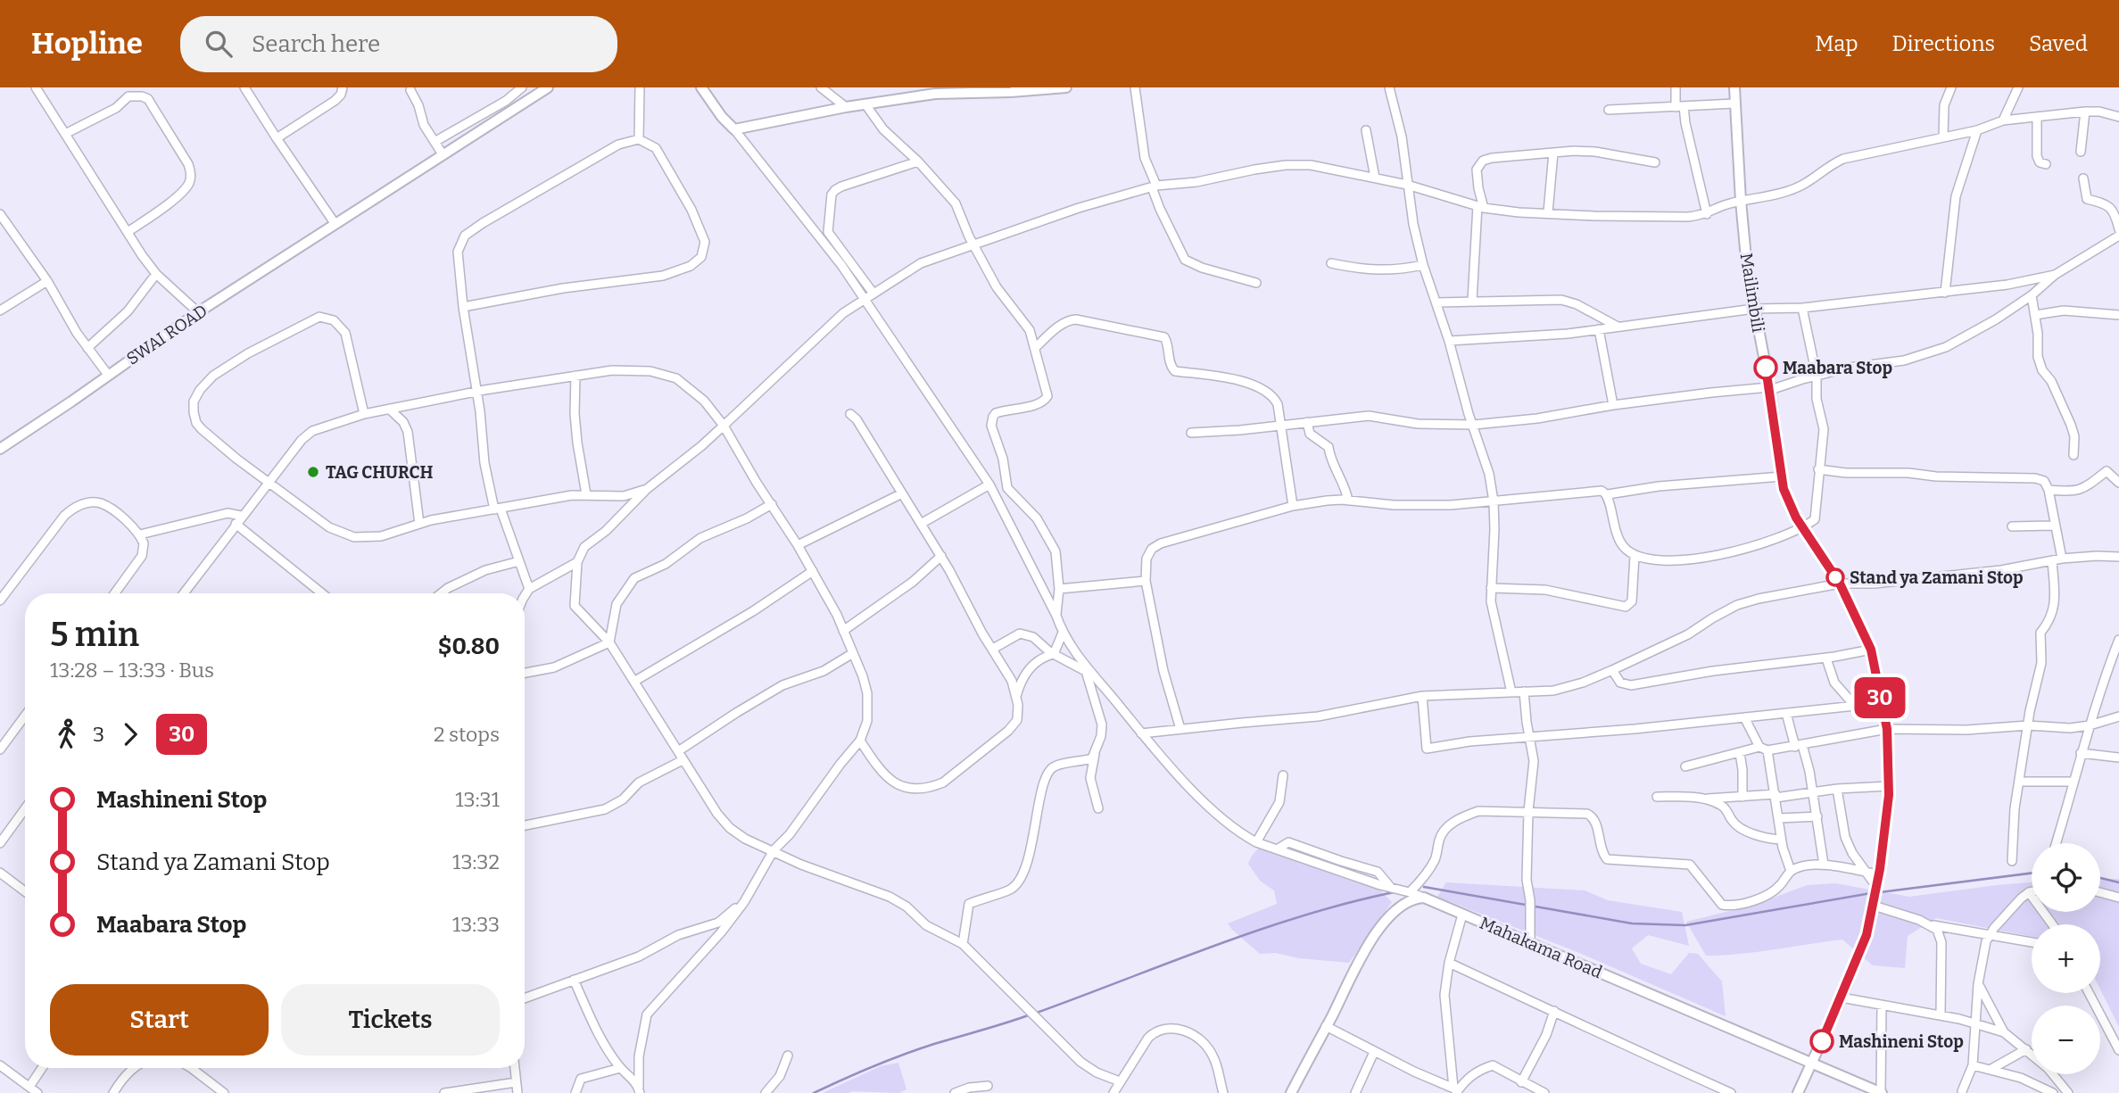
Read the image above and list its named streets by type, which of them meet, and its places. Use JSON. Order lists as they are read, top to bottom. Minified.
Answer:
{"streets":{"street":["Mailimbili","SWAI ROAD","Mahakama Road"]},"crossings":[["Mailimbili","Mahakama Road"]],"places":["Maabara Stop","TAG CHURCH","Stand ya Zamani Stop","Mashineni Stop"],"lines":["bus line 30"],"page":{"header":"Hopline","search":"Search here","nav":["Map","Directions","Saved"],"on_map":"30","heading":["5 min","13:28 – 13:33 · Bus","$0.80"],"legs":["3","30","2 stops"],"list":[{"name":"Mashineni Stop","value":"13:31"},{"name":"Stand ya Zamani Stop","value":"13:32"},{"name":"Maabara Stop","value":"13:33"}],"map_buttons":["+","−"],"buttons":["Start","Tickets"]}}
